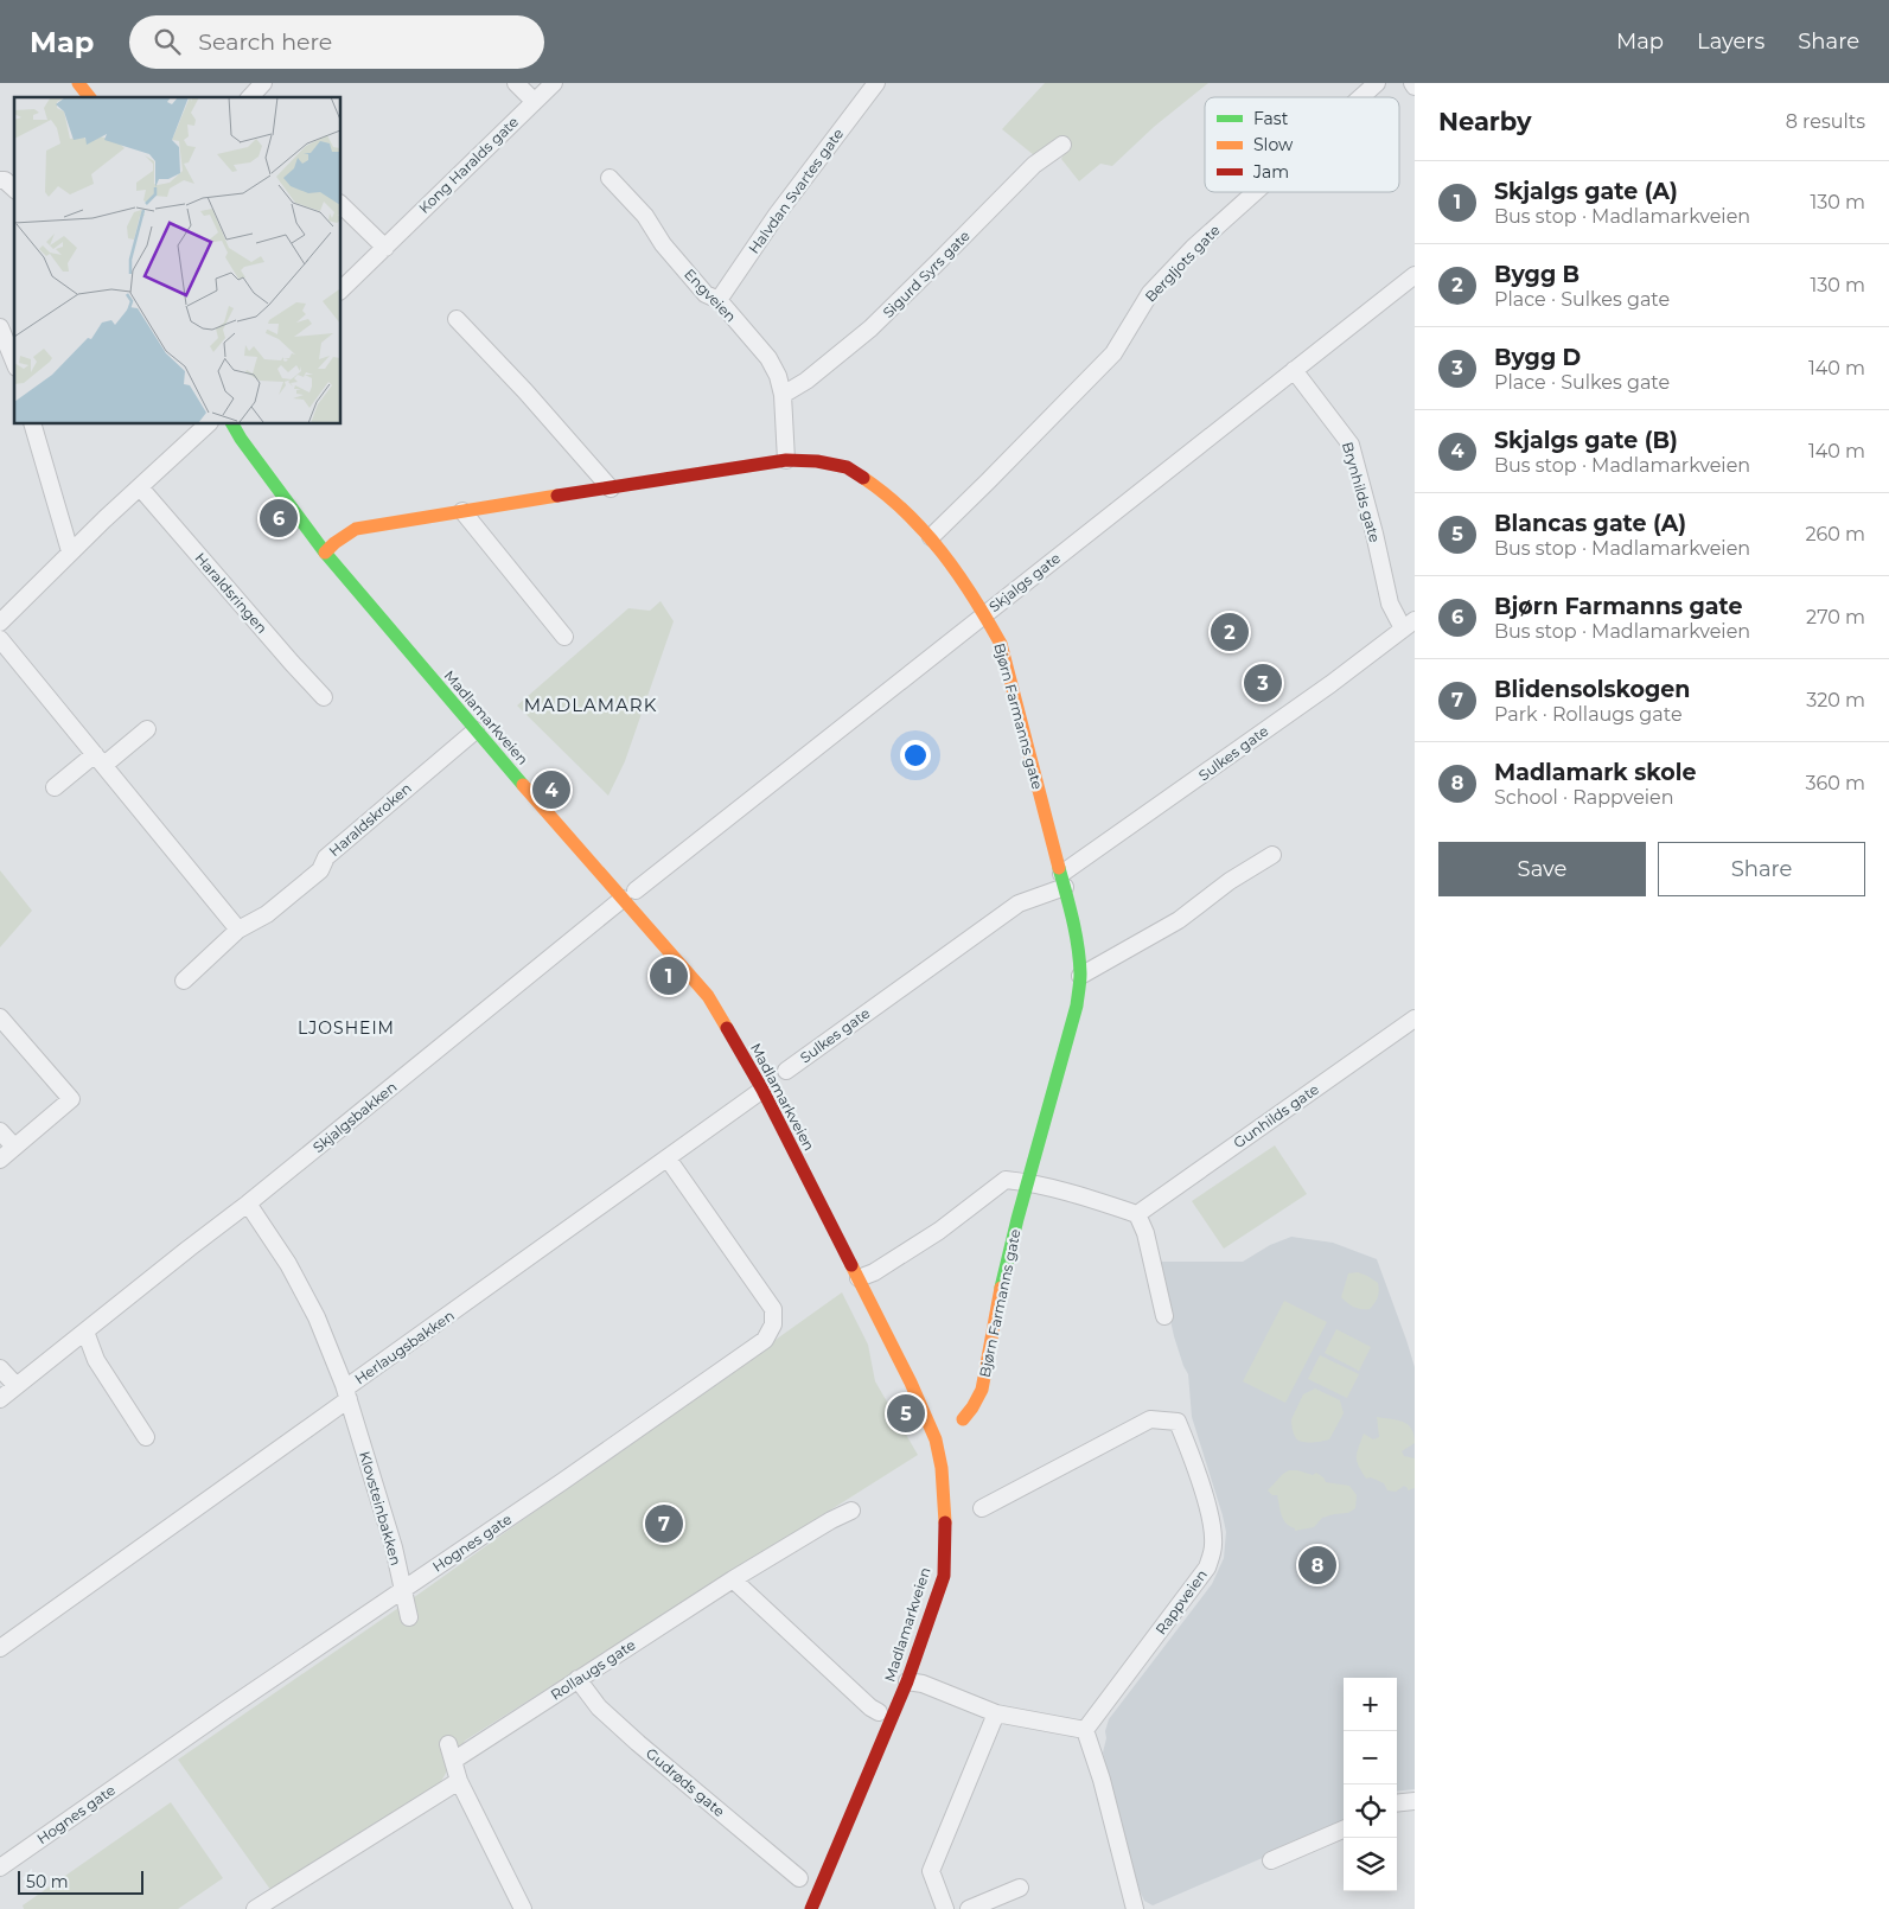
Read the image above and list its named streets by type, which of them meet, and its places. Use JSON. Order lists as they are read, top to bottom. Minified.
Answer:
{"streets":{"main road":["Bjørn Farmanns gate","Madlamarkveien"],"street":["Kong Haralds gate","Halvdan Svartes gate","Bergljots gate","Sigurd Syrs gate","Engveien","Brynhilds gate","Skjalgs gate","Haraldsringen","Sulkes gate","Haraldskroken","Gunhilds gate","Skjalgsbakken","Herlaugsbakken","Klovsteinbakken","Hognes gate","Rappveien","Rollaugs gate","Gudrøds gate"]},"crossings":[["Halvdan Svartes gate","Engveien"],["Bergljots gate","Bjørn Farmanns gate"],["Sigurd Syrs gate","Engveien"],["Engveien","Bjørn Farmanns gate"],["Brynhilds gate","Skjalgs gate"],["Brynhilds gate","Sulkes gate"],["Skjalgs gate","Bjørn Farmanns gate"],["Skjalgs gate","Madlamarkveien"],["Skjalgs gate","Skjalgsbakken"],["Bjørn Farmanns gate","Madlamarkveien"],["Bjørn Farmanns gate","Sulkes gate"],["Madlamarkveien","Haraldskroken"],["Madlamarkveien","Skjalgsbakken"],["Madlamarkveien","Herlaugsbakken"],["Skjalgsbakken","Klovsteinbakken"],["Herlaugsbakken","Klovsteinbakken"],["Herlaugsbakken","Hognes gate"],["Klovsteinbakken","Hognes gate"],["Rollaugs gate","Gudrøds gate"]],"districts":["MADLAMARK","LJOSHEIM"],"legend":["Fast","Slow","Jam"],"scale_bar":"50 m","page":{"header":"Map","search":"Search here","nav":["Map","Layers","Share"],"heading":["Nearby","8 results"],"list":[{"mark":"1","name":"Skjalgs gate (A)","note":"Bus stop · Madlamarkveien","value":"130 m"},{"mark":"2","name":"Bygg B","note":"Place · Sulkes gate","value":"130 m"},{"mark":"3","name":"Bygg D","note":"Place · Sulkes gate","value":"140 m"},{"mark":"4","name":"Skjalgs gate (B)","note":"Bus stop · Madlamarkveien","value":"140 m"},{"mark":"5","name":"Blancas gate (A)","note":"Bus stop · Madlamarkveien","value":"260 m"},{"mark":"6","name":"Bjørn Farmanns gate","note":"Bus stop · Madlamarkveien","value":"270 m"},{"mark":"7","name":"Blidensolskogen","note":"Park · Rollaugs gate","value":"320 m"},{"mark":"8","name":"Madlamark skole","note":"School · Rappveien","value":"360 m"}],"pins":["6","2","3","4","1","5","7","8"],"buttons":["Save","Share"],"map_buttons":["+","−"],"scale":"50 m"}}
